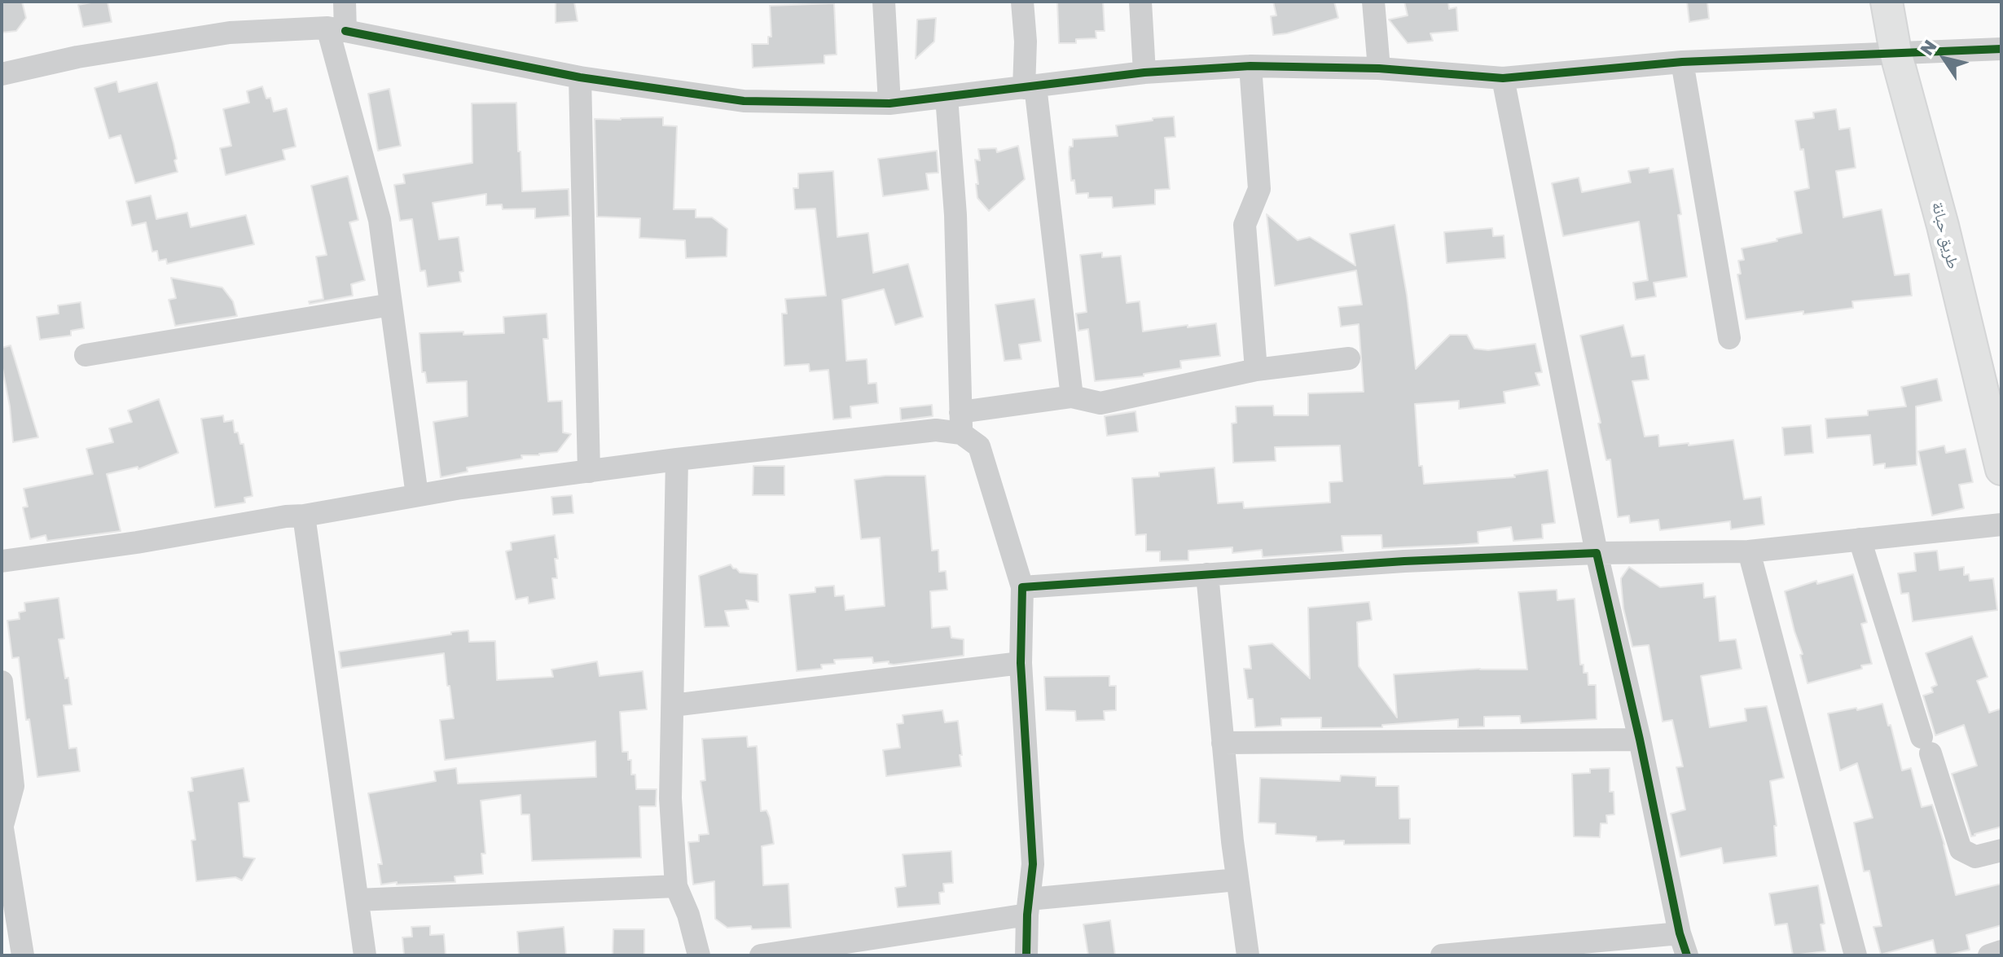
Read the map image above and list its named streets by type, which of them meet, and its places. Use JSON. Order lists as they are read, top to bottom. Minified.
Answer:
{"streets":{"street":["طريق حبانة"]},"north":"top left"}
